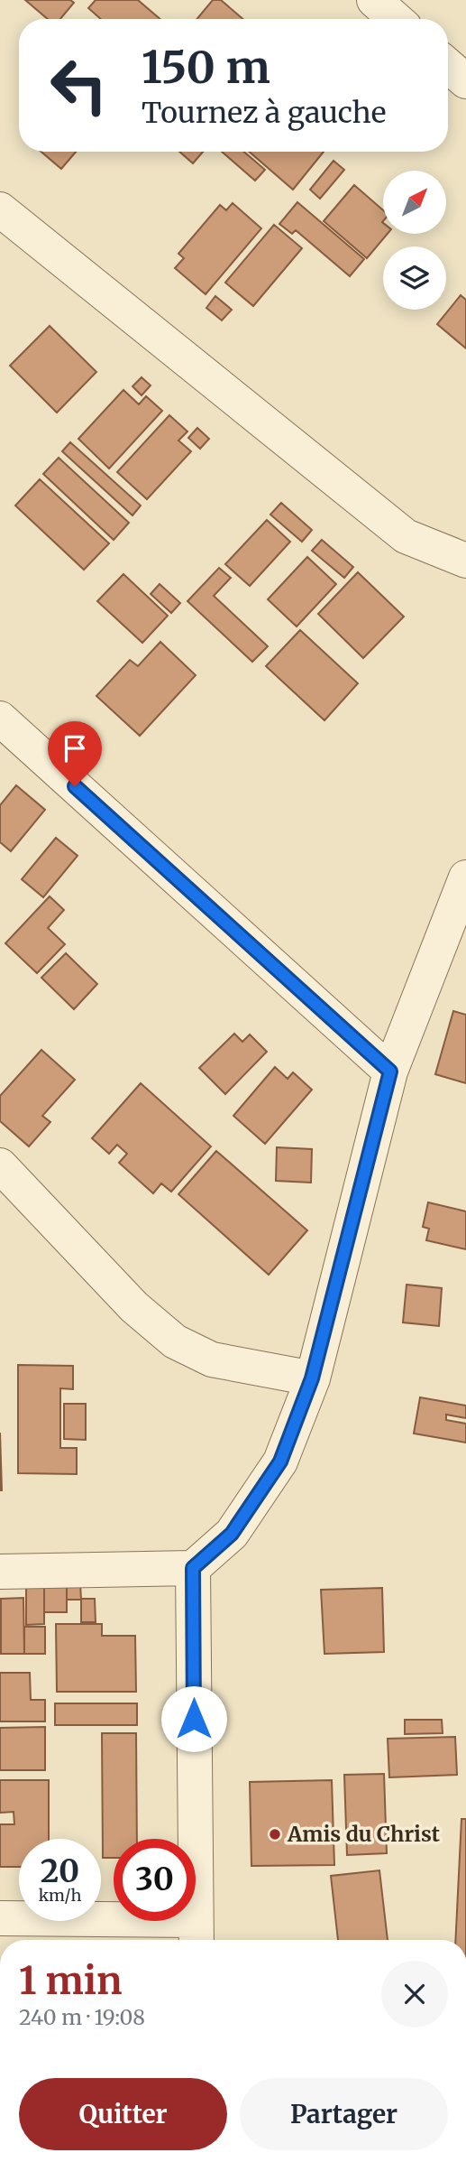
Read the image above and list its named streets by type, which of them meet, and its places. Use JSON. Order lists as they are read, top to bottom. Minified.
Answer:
{"places":["Amis du Christ"],"north":"top right","page":{"turn":["150 m","Tournez à gauche"],"speed":"20 km/h","limit":"30","heading":["1 min","240 m · 19:08"],"buttons":["Quitter","Partager"]}}
